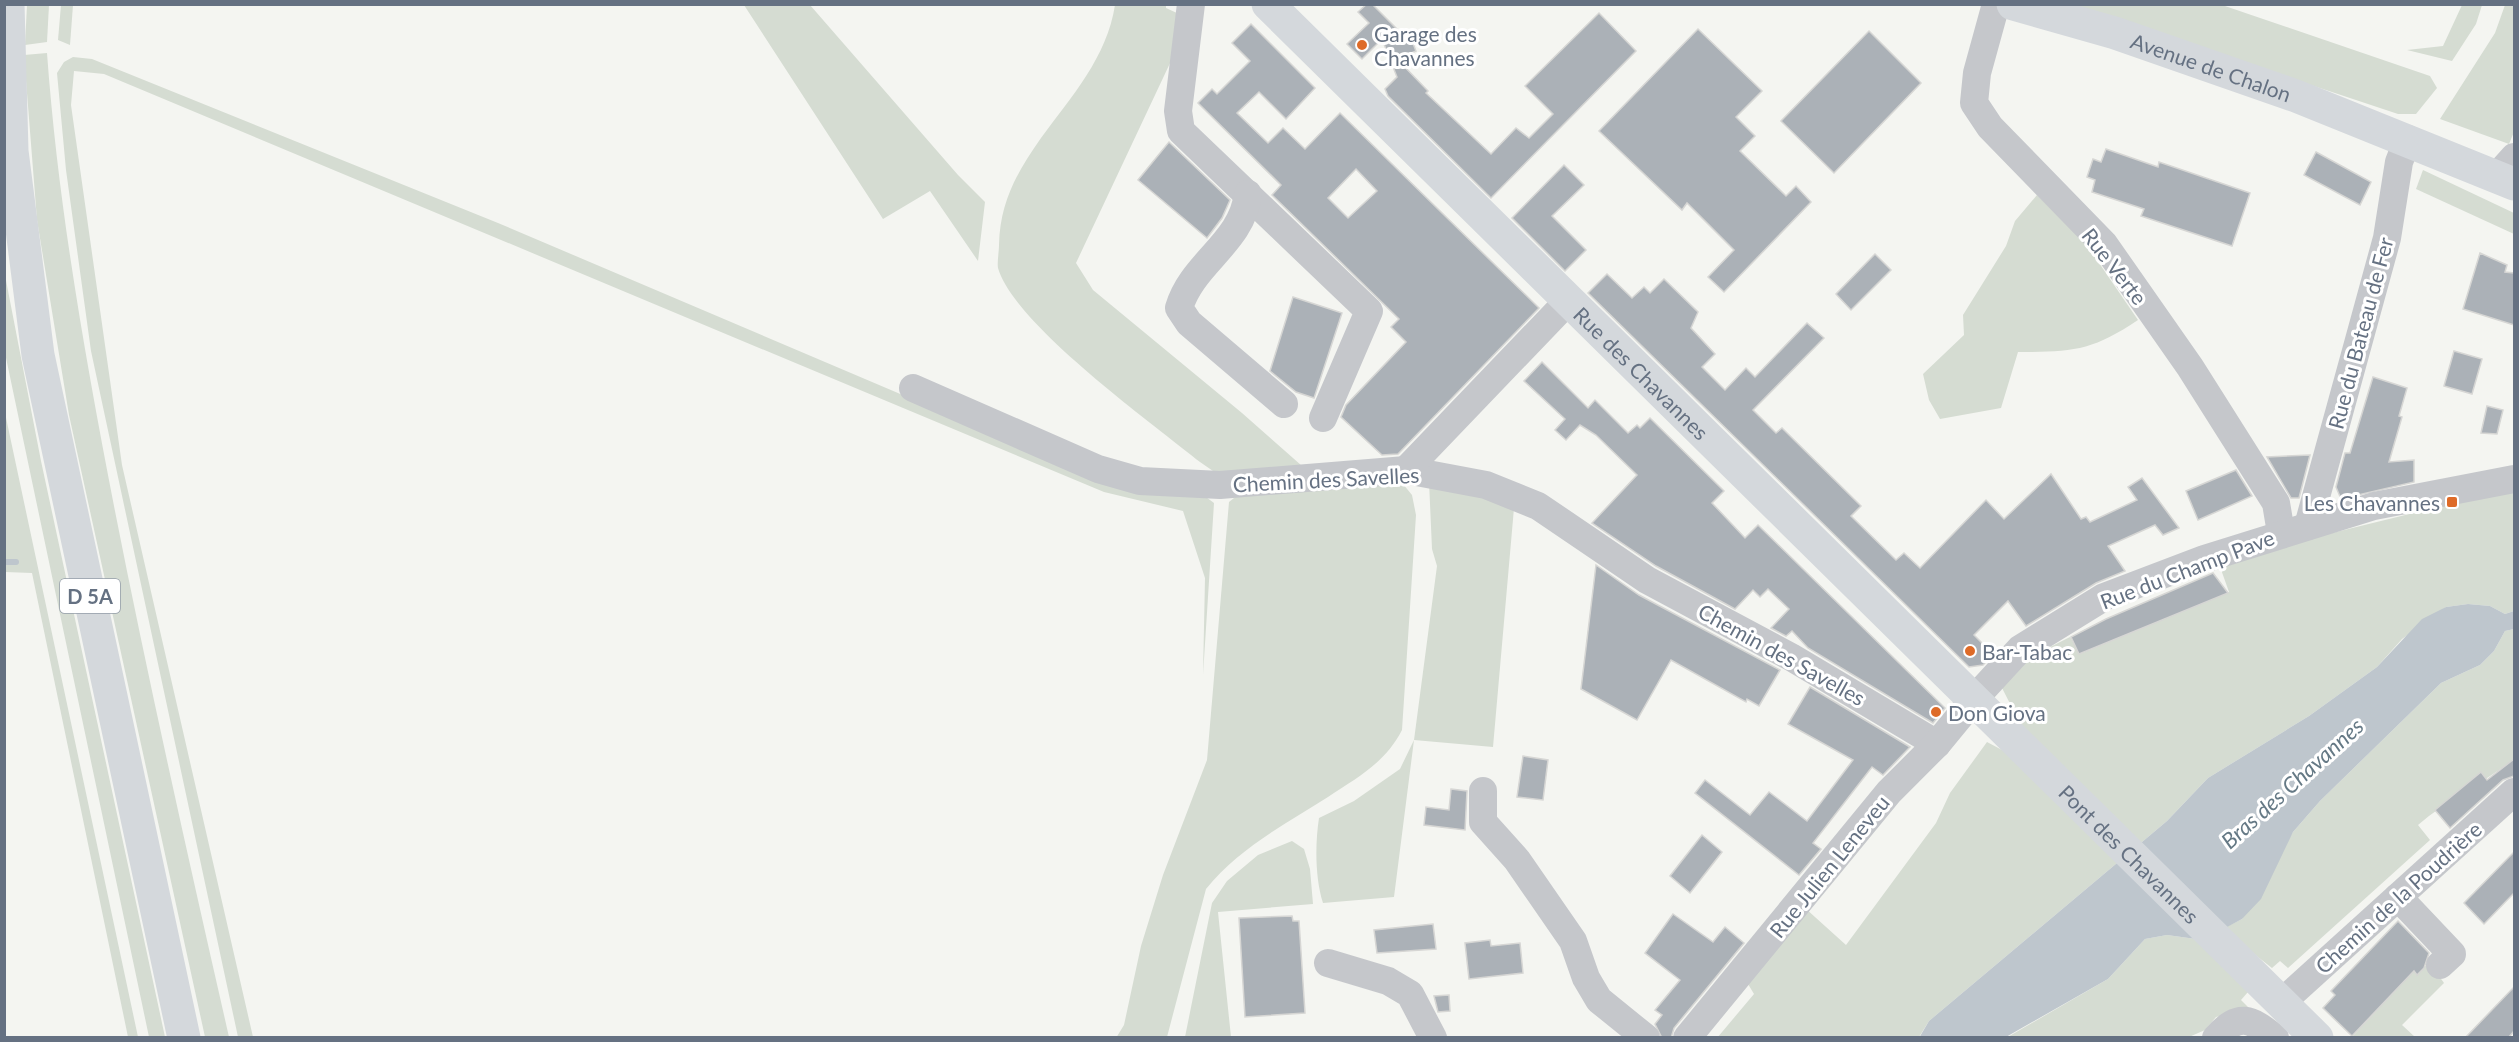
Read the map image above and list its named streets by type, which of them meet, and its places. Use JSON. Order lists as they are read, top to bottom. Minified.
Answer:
{"streets":{"main road":["Avenue de Chalon","Rue des Chavannes","D 5A","Pont des Chavannes"],"street":["Rue Verte","Rue du Bateau de Fer","Chemin des Savelles","Rue du Champ Pave","Rue Julien Leneveu","Chemin de la Poudrière"]},"crossings":[["Avenue de Chalon","Rue du Bateau de Fer"],["Rue Verte","Rue du Bateau de Fer"],["Rue Verte","Rue du Champ Pave"],["Rue du Bateau de Fer","Rue du Champ Pave"],["Rue des Chavannes","Rue du Champ Pave"],["Rue des Chavannes","Pont des Chavannes"],["Rue des Chavannes","Rue Julien Leneveu"],["Chemin des Savelles","Rue Julien Leneveu"],["Rue du Champ Pave","Rue Julien Leneveu"],["Pont des Chavannes","Chemin de la Poudrière"]],"water":["Bras des Chavannes"],"places":{"other":["Garage des Chavannes","Bar-Tabac","Don Giova"],"transit":["Les Chavannes"]}}
